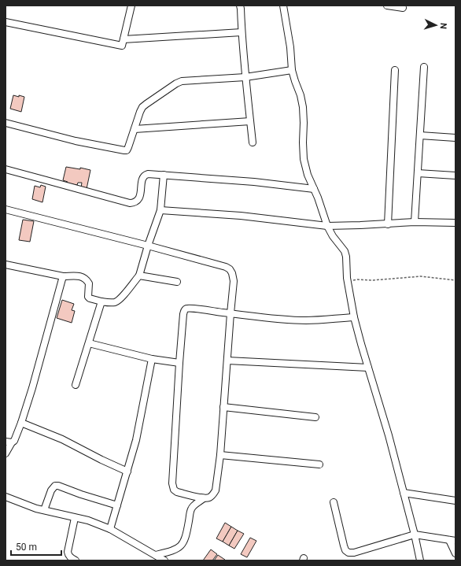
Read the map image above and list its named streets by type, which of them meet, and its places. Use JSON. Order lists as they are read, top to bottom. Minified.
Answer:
{"scale_bar":"50 m","north":"right"}
